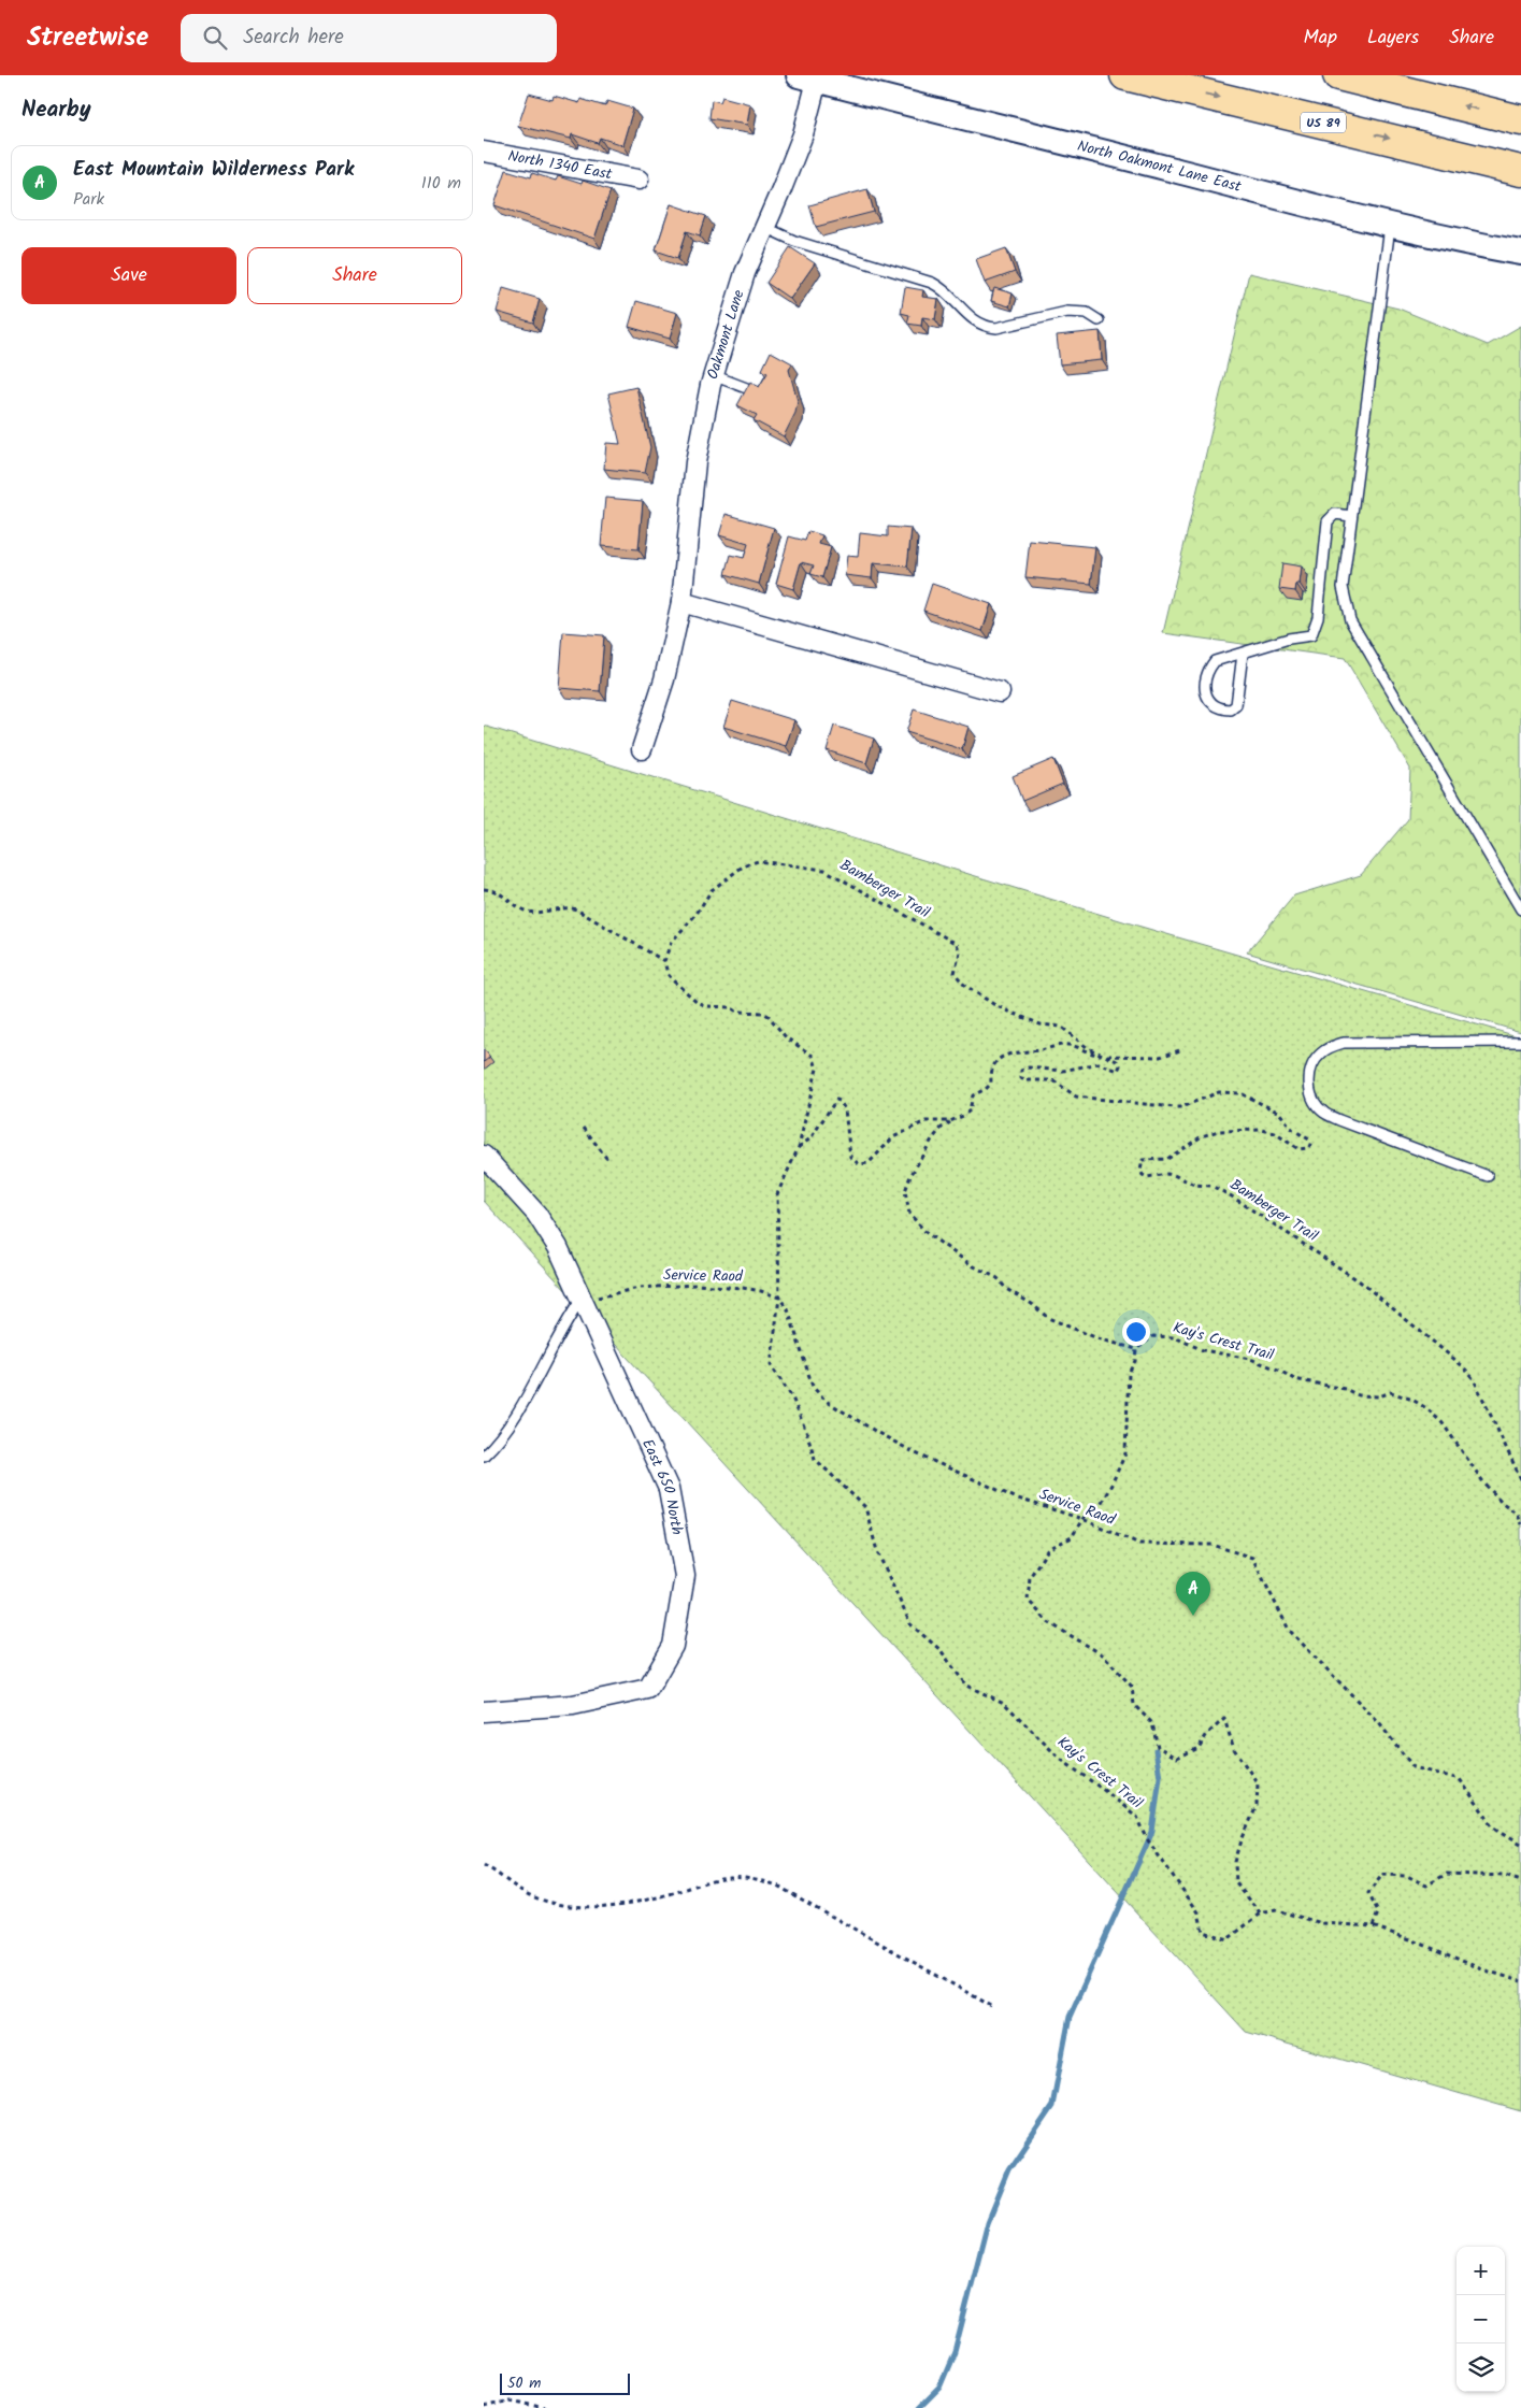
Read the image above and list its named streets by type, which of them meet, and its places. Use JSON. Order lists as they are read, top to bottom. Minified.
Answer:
{"streets":{"highway":["US 89"],"street":["North 1340 East","North Oakmont Lane East","Oakmont Lane","East 650 North"],"path":["Bamberger Trail","Service Raod","Kay's Crest Trail"]},"crossings":[["North Oakmont Lane East","Oakmont Lane"],["Service Raod","Kay's Crest Trail"],["Service Raod","East 650 North"]],"scale_bar":"50 m","page":{"header":"Streetwise","search":"Search here","nav":["Map","Layers","Share"],"heading":"Nearby","list":[{"mark":"A","name":"East Mountain Wilderness Park","note":"Park","value":"110 m"}],"buttons":["Save","Share"],"pins":"A","map_buttons":["+","−"],"scale":"50 m"}}
